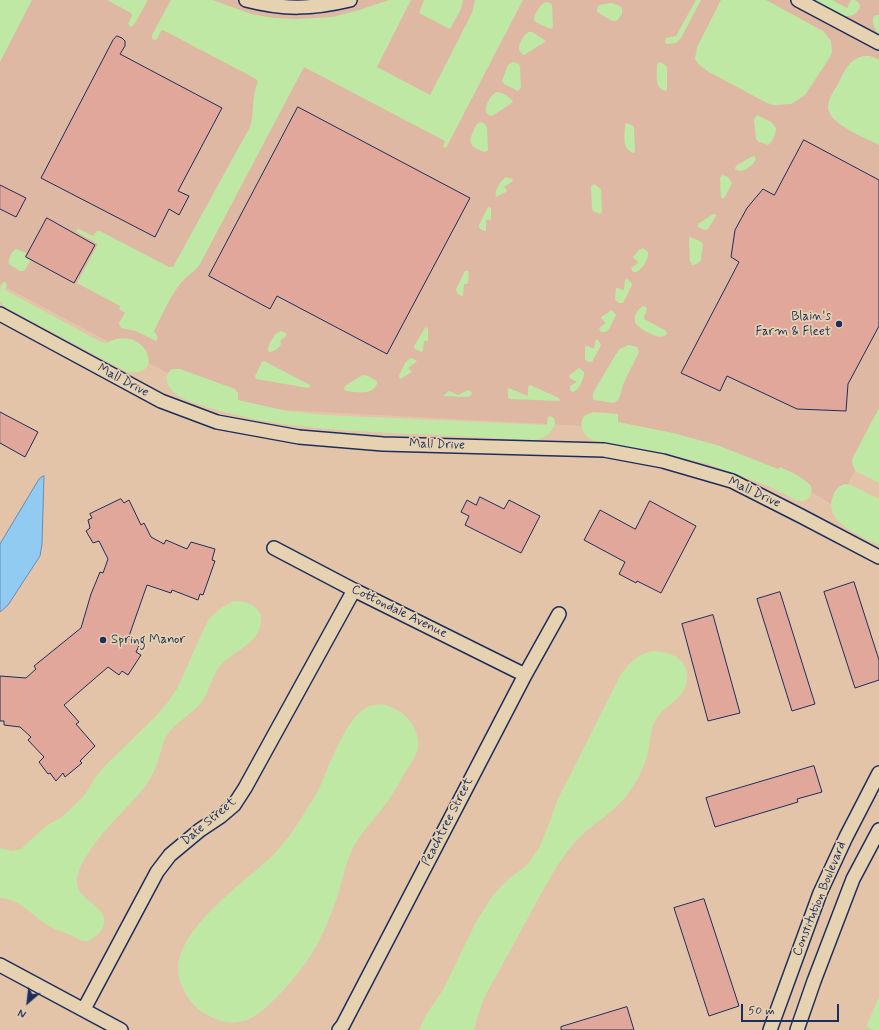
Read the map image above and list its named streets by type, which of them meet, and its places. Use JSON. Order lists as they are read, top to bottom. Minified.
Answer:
{"streets":{"street":["Mall Drive","Cottondale Avenue","Date Street","Peachtree Street","Constitution Boulevard"]},"crossings":[["Cottondale Avenue","Date Street"],["Cottondale Avenue","Peachtree Street"]],"places":["Blain's Farm & Fleet","Spring Manor"],"scale_bar":"50 m","north":"bottom left"}
